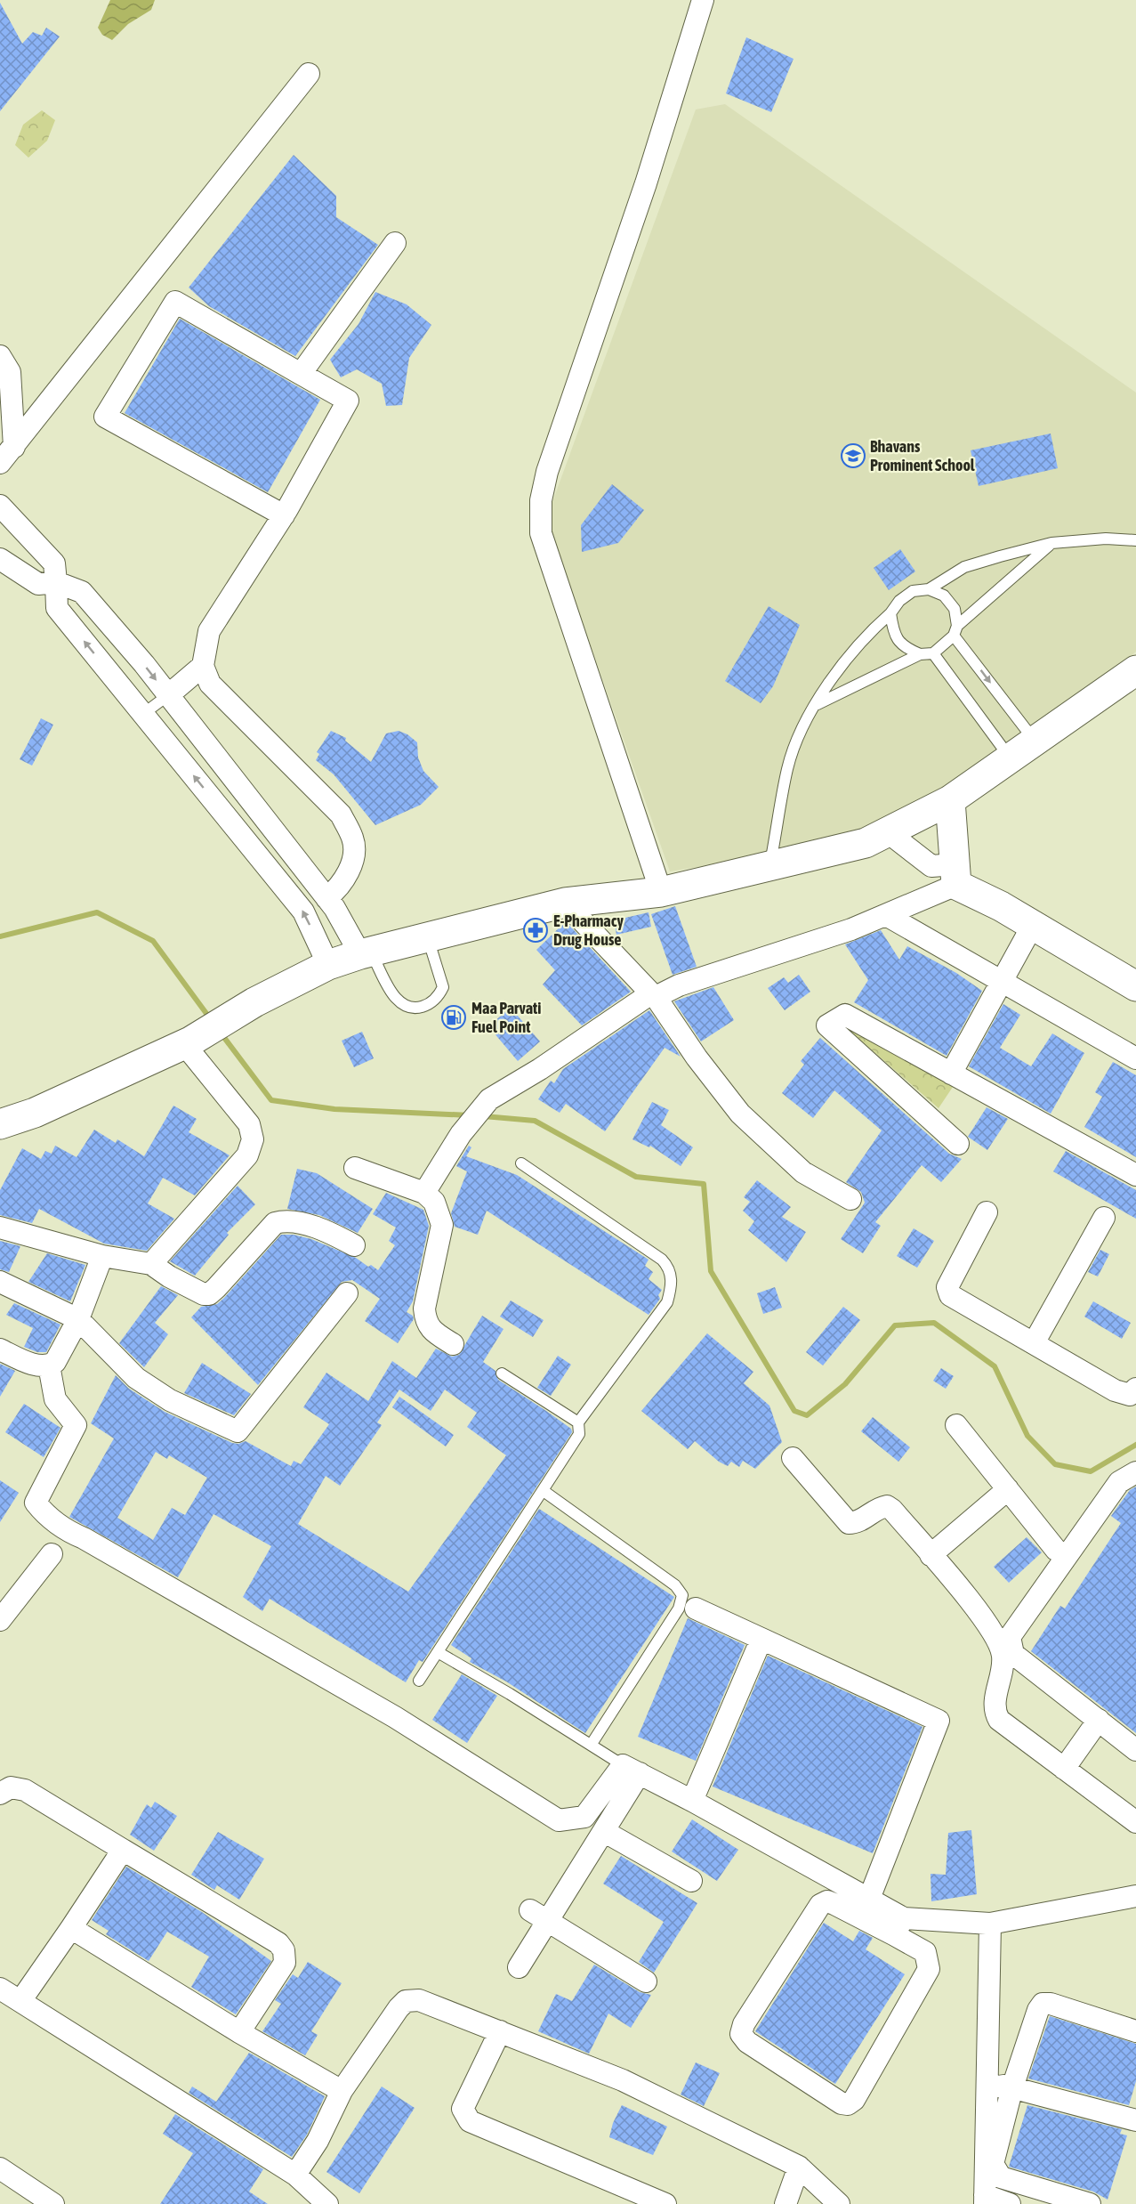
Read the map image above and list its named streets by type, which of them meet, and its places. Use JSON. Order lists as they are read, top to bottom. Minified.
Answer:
{"places":{"school or university":["Bhavans Prominent School"],"pharmacy":["E-Pharmacy Drug House"],"fuel station":["Maa Parvati Fuel Point"]}}
